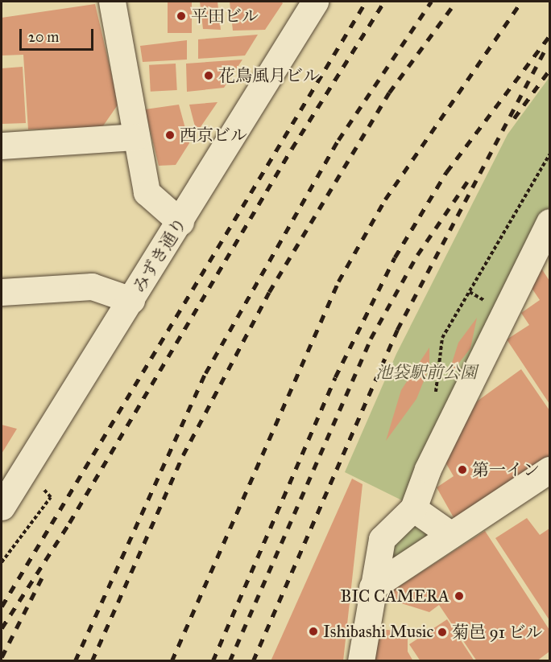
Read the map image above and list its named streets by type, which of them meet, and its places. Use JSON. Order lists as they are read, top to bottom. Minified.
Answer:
{"streets":{"street":["みずき通り"]},"parks":["池袋駅前公園"],"places":["平田ビル","花鳥風月ビル","西京ビル","第一イン","BIC CAMERA","Ishibashi Music","菊邑 91 ビル"],"scale_bar":"20 m"}
